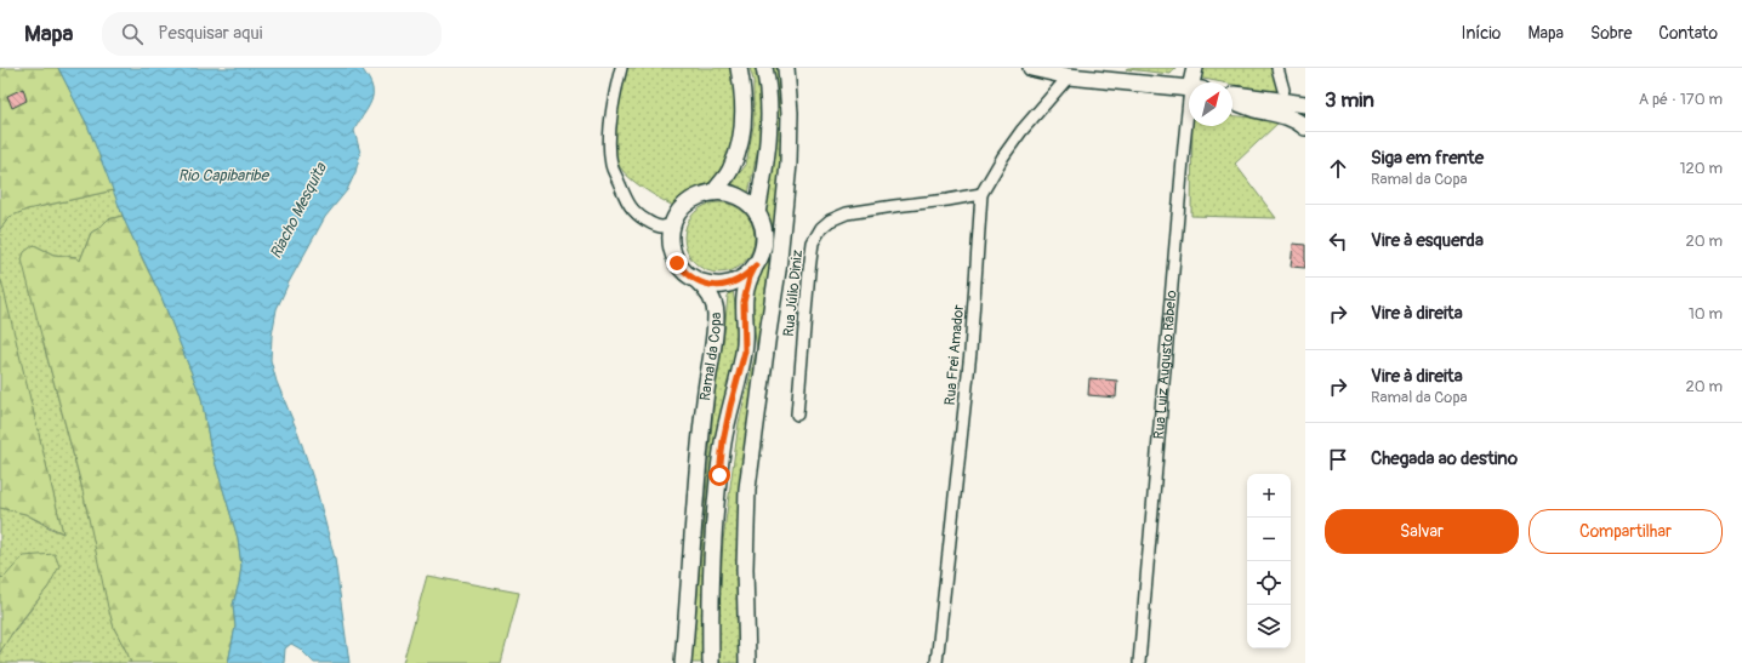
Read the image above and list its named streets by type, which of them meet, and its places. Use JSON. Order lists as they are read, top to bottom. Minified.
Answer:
{"streets":{"main road":["Ramal da Copa","Rua Luiz Augusto Rabelo"],"street":["Rua Júlio Diniz","Rua Frei Amador"]},"crossings":[["Rua Júlio Diniz","Rua Frei Amador"]],"water":["Rio Capibaribe","Riacho Mesquita"],"north":"top right","page":{"header":"Mapa","search":"Pesquisar aqui","nav":["Início","Mapa","Sobre","Contato"],"heading":["3 min","A pé · 170 m"],"list":[["Siga em frente","Ramal da Copa","120 m"],["Vire à esquerda","20 m"],["Vire à direita","10 m"],["Vire à direita","Ramal da Copa","20 m"],"Chegada ao destino"],"map_buttons":["+","−"],"buttons":["Salvar","Compartilhar"]}}
